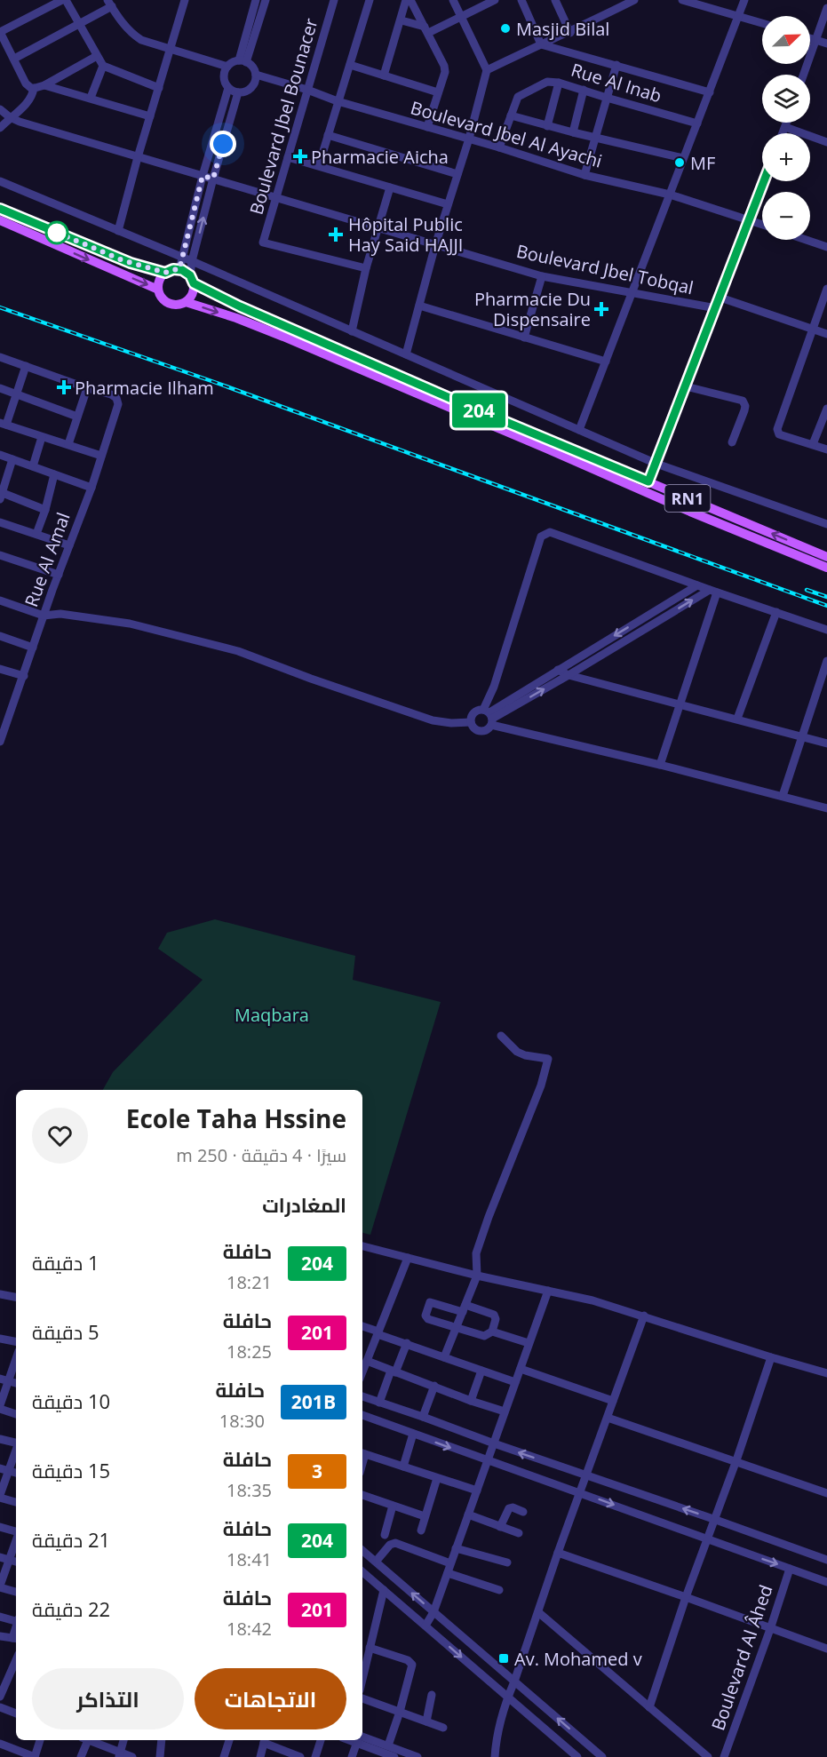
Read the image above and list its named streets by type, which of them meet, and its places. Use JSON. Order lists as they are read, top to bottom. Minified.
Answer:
{"streets":{"main road":["RN1"],"street":["Rue Al Inab","Boulevard Jbel Bounacer","Boulevard Jbel Al Ayachi","Boulevard Jbel Tobqal","Rue Al Amal","Boulevard Al Âhed"]},"crossings":[["Rue Al Inab","Boulevard Jbel Al Ayachi"],["Boulevard Jbel Bounacer","Boulevard Jbel Al Ayachi"],["Boulevard Jbel Bounacer","Boulevard Jbel Tobqal"]],"parks":["Maqbara"],"places":{"other":["Masjid Bilal","MF"],"health":["Pharmacie Aicha","Hôpital Public Hay Said HAJJI","Pharmacie Du Dispensaire","Pharmacie Ilham"],"transit":["Av. Mohamed v"]},"lines":["bus line 204"],"north":"top right","page":{"on_map":"204","map_buttons":["+","−"],"heading":[["Ecole Taha Hssine","سيرًا · 4 دقيقة · 250 m"],"المغادرات"],"list":[{"mark":"204","name":"حافلة","note":"18:21","value":"1 دقيقة"},{"mark":"201","name":"حافلة","note":"18:25","value":"5 دقيقة"},{"mark":"201B","name":"حافلة","note":"18:30","value":"10 دقيقة"},{"mark":"3","name":"حافلة","note":"18:35","value":"15 دقيقة"},{"mark":"204","name":"حافلة","note":"18:41","value":"21 دقيقة"},{"mark":"201","name":"حافلة","note":"18:42","value":"22 دقيقة"}],"buttons":["الاتجاهات","التذاكر"]}}
